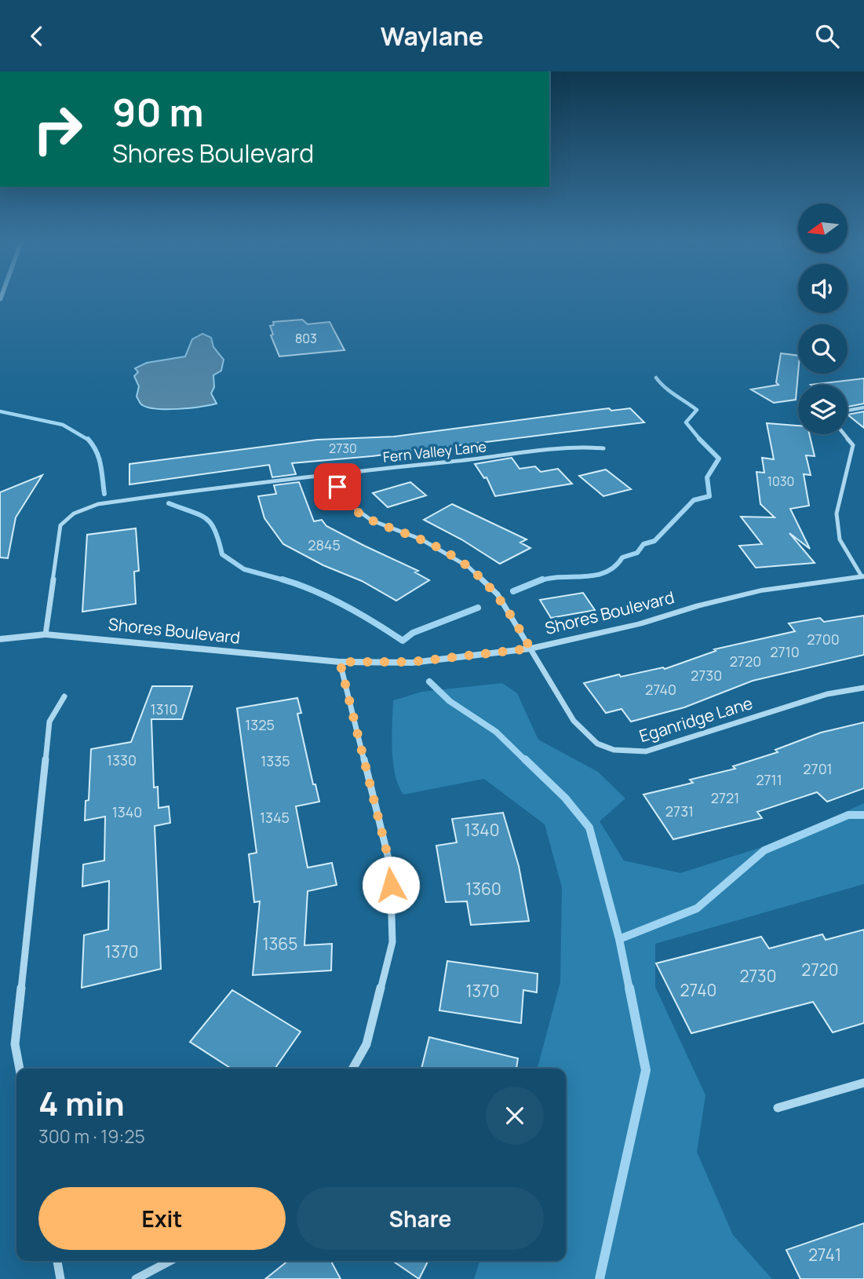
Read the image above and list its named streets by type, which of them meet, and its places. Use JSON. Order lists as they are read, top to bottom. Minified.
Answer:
{"streets":{"street":["Fern Valley Lane","Shores Boulevard","Eganridge Lane"]},"crossings":[["Fern Valley Lane","Shores Boulevard"],["Fern Valley Lane","Eganridge Lane"],["Shores Boulevard","Eganridge Lane"]],"house_numbers":["803","2730","1030","2845","2700","2710","2720","2730","2740","1310","1325","1330","1335","2701","2711","2721","2731","1340","1345","1340","1360","1365","1370","2720","2730","2740","1370","2741"],"north":"left","page":{"header":"Waylane","turn":["90 m","Shores Boulevard"],"heading":["4 min","300 m · 19:25"],"buttons":["Exit","Share"]}}
